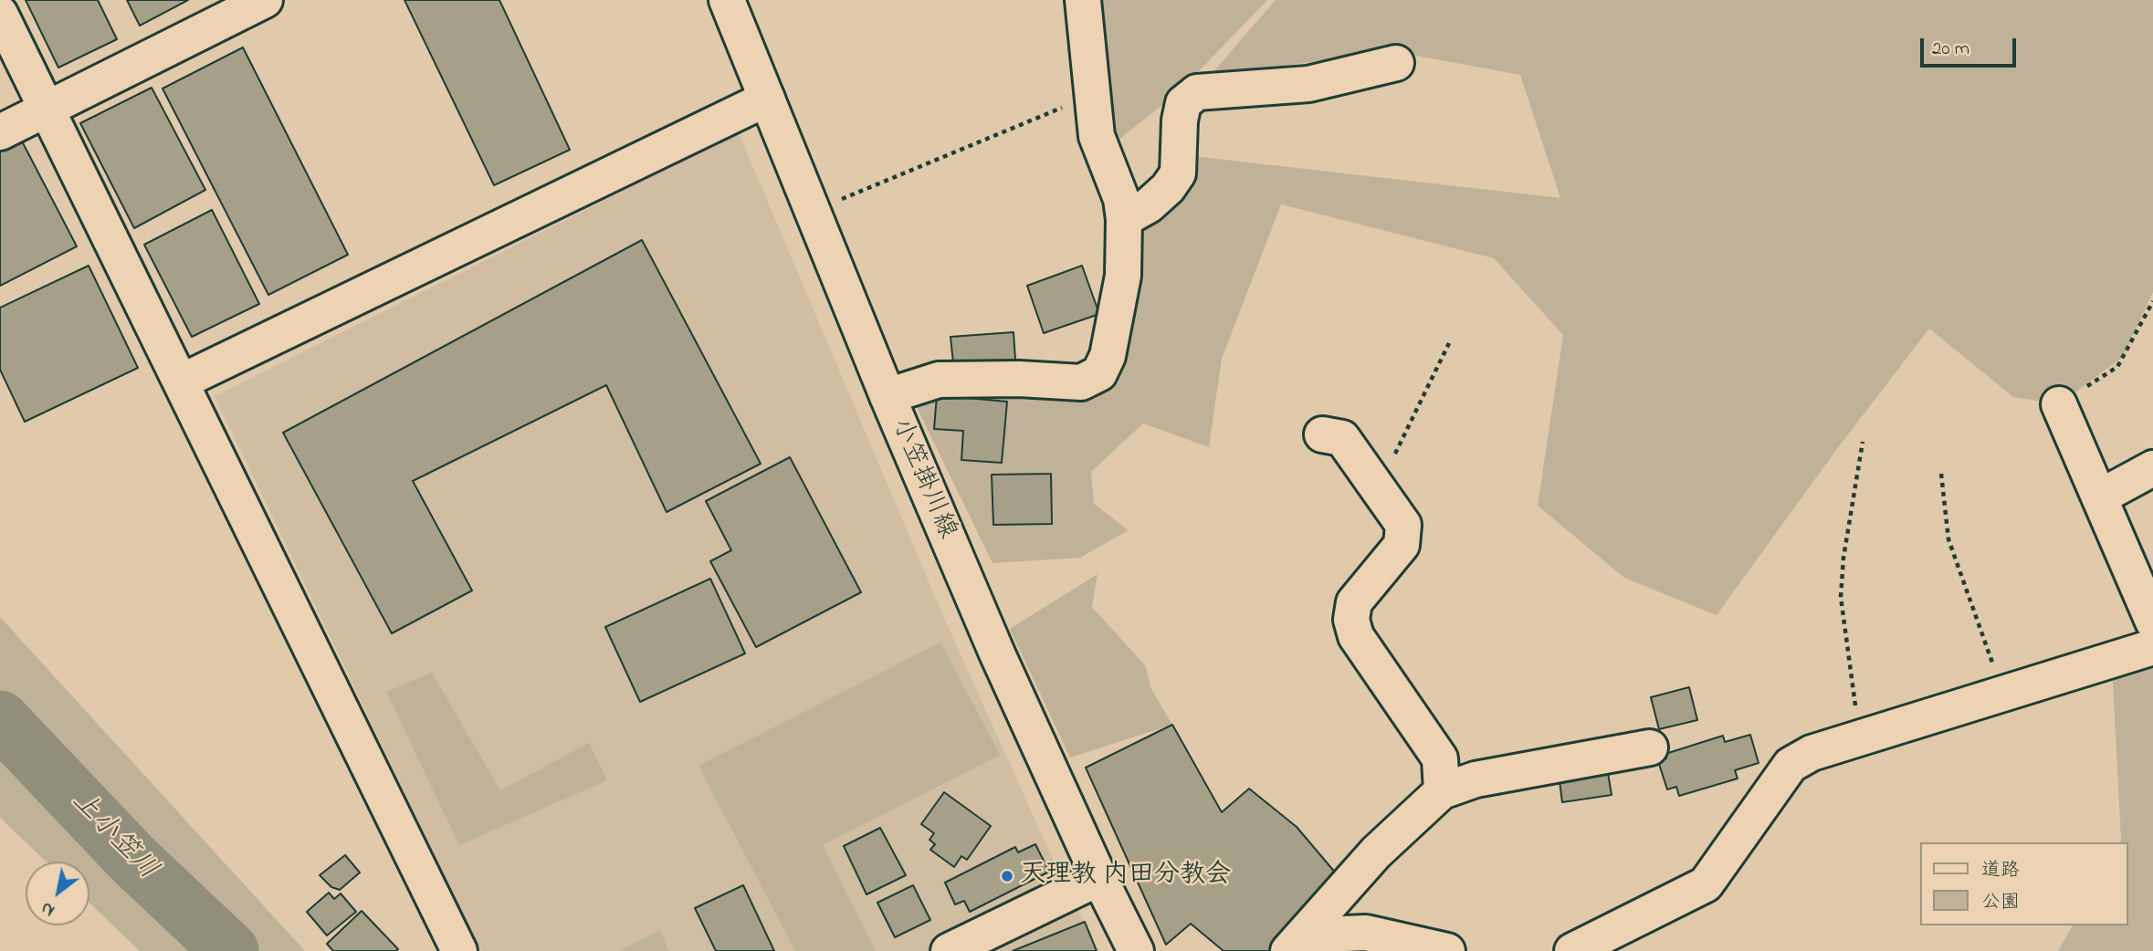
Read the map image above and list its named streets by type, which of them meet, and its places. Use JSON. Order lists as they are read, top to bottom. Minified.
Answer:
{"streets":{"street":["小笠掛川線"]},"water":["上小笠川"],"places":["天理教 内田分教会"],"legend":["道路","公園"],"scale_bar":"20 m","north":"bottom left"}
